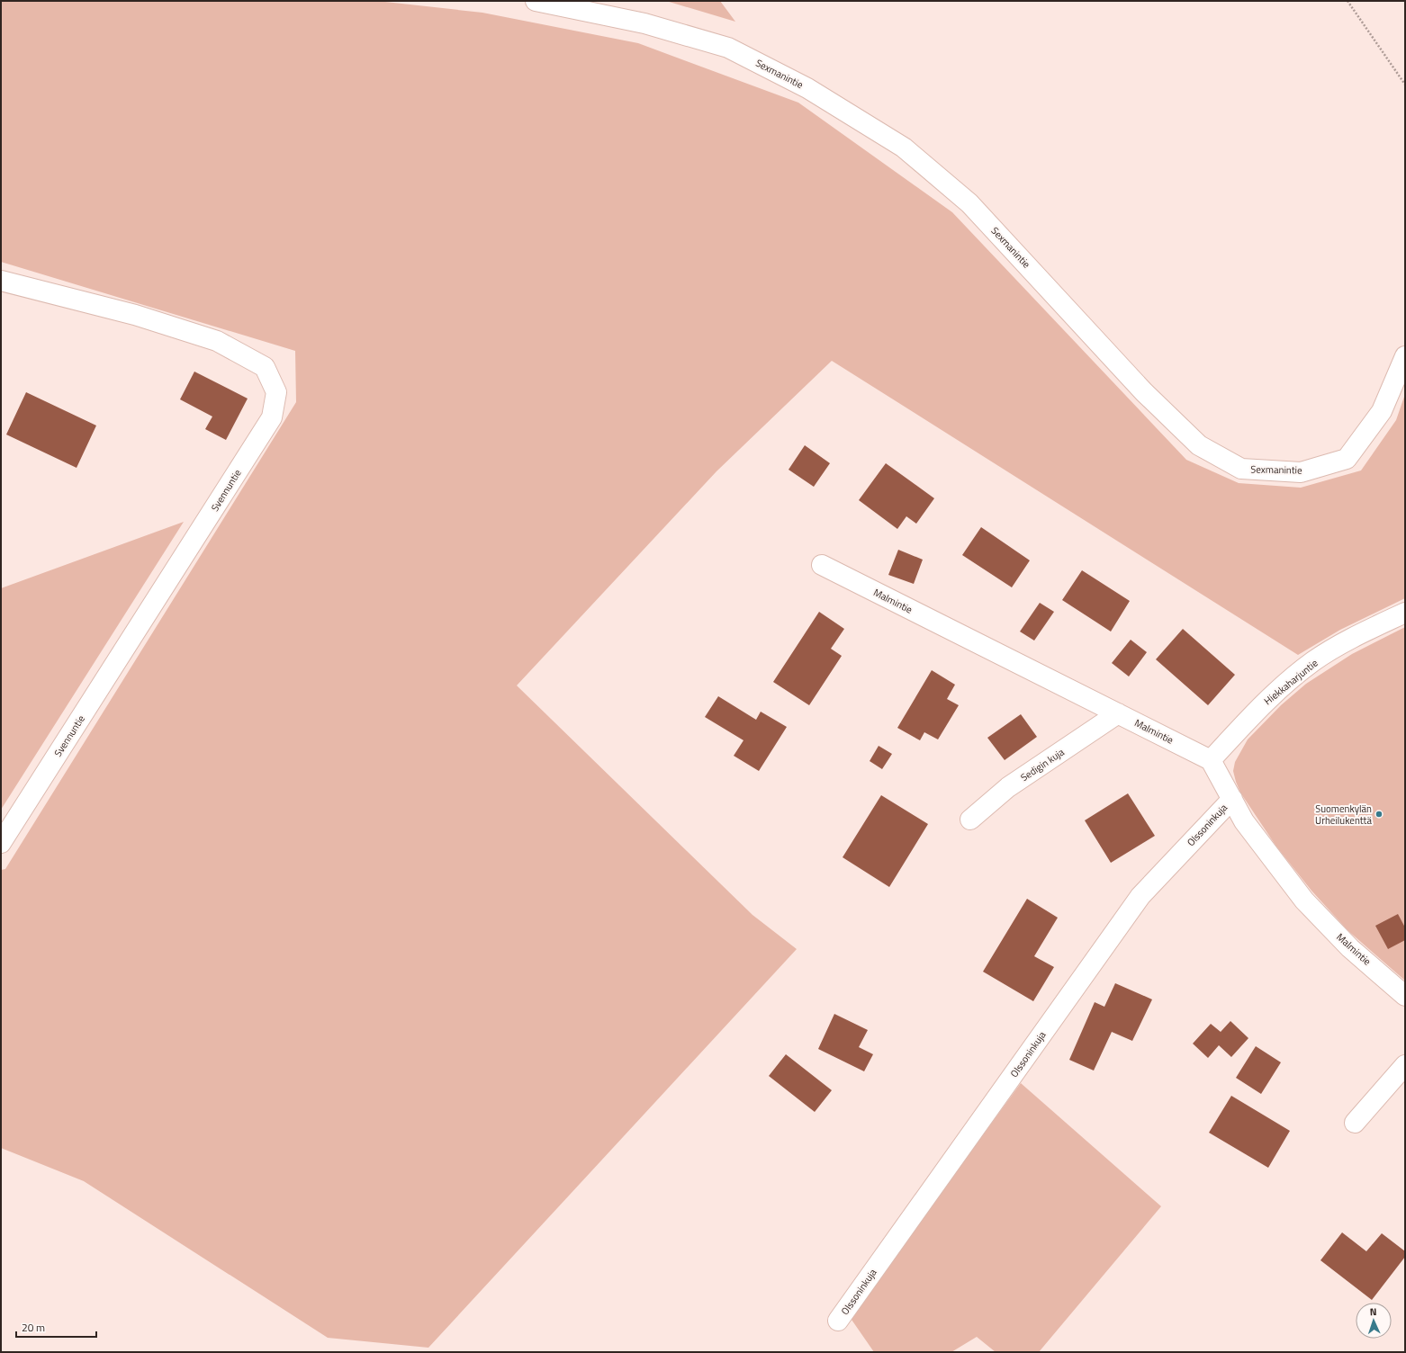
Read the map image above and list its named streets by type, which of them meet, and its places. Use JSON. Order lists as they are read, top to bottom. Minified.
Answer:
{"streets":{"street":["Sexmanintie","Svennuntie","Malmintie","Hiekkaharjuntie","Sedigin kuja","Olssoninkuja"]},"crossings":[["Malmintie","Hiekkaharjuntie"],["Malmintie","Sedigin kuja"],["Malmintie","Olssoninkuja"]],"places":["Suomenkylän Urheilukenttä"],"scale_bar":"20 m","north":"top"}
